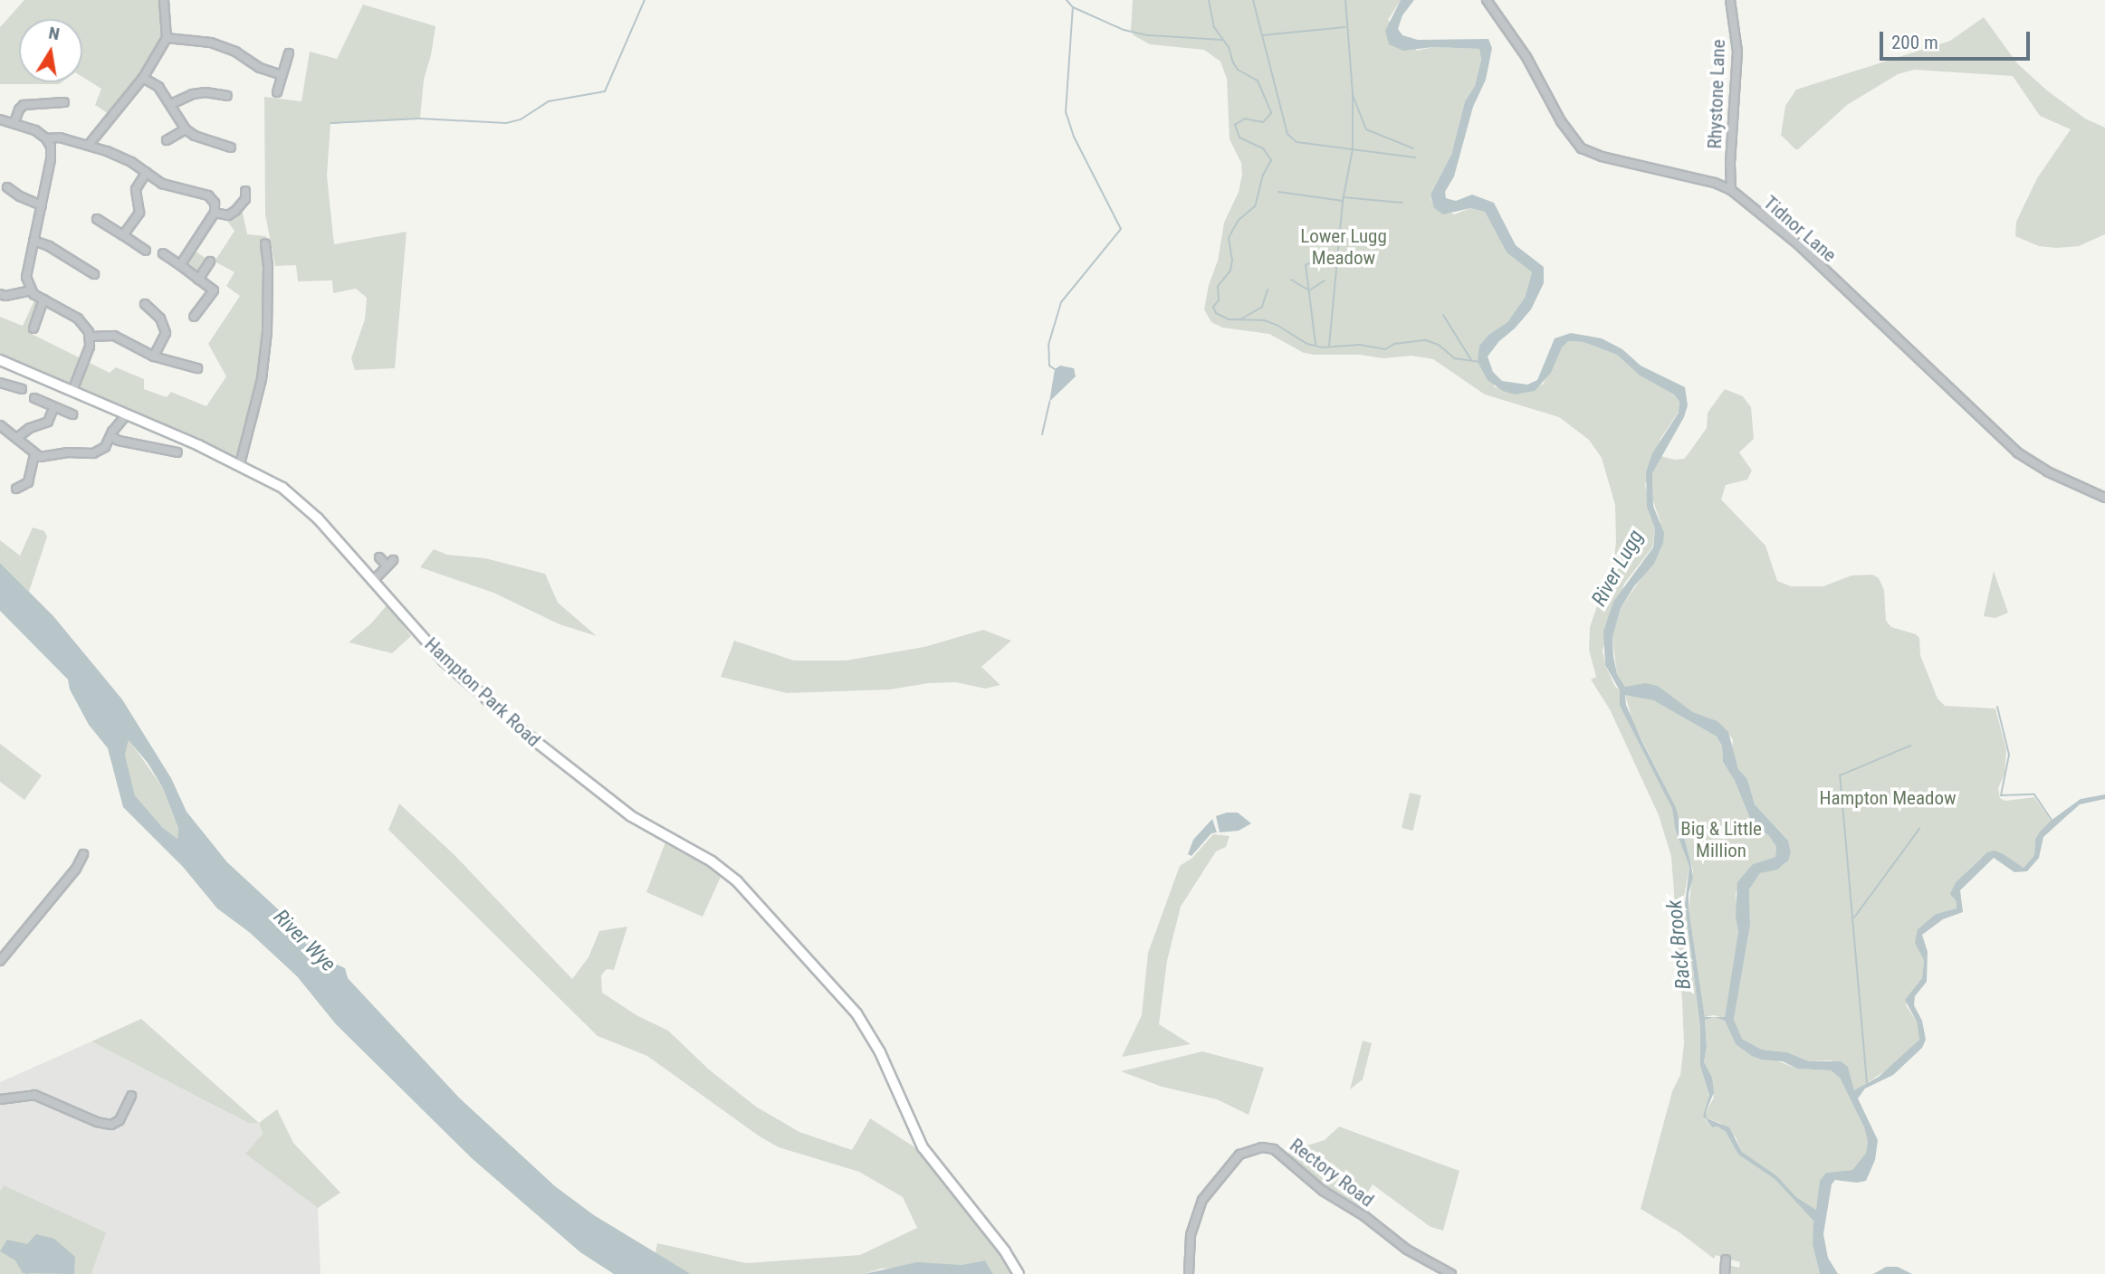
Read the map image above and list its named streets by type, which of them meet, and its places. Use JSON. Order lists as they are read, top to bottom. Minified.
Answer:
{"streets":{"main road":["Hampton Park Road"],"street":["Rhystone Lane","Tidnor Lane","Rectory Road"]},"crossings":[["Rhystone Lane","Tidnor Lane"]],"water":["River Lugg","River Wye","Back Brook"],"parks":["Lower Lugg Meadow","Hampton Meadow","Big & Little Million"],"scale_bar":"200 m","north":"top"}
